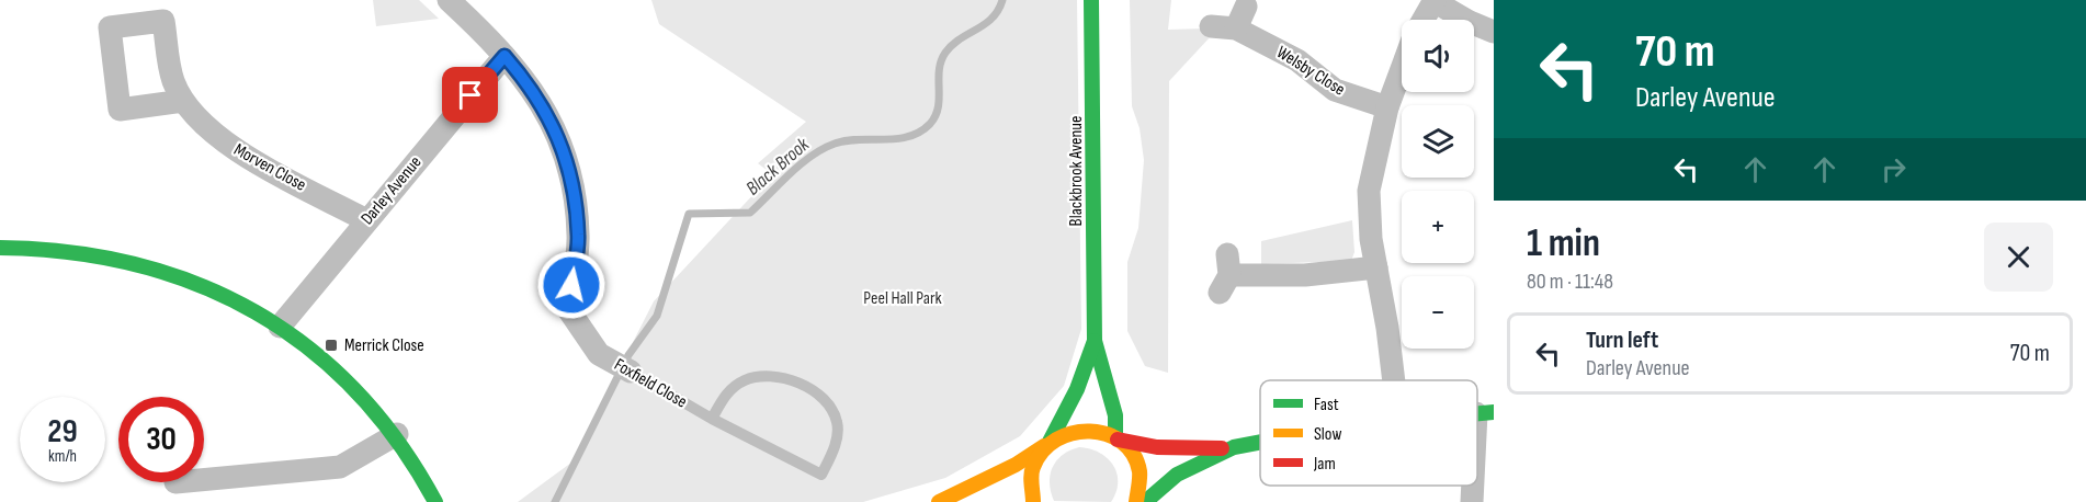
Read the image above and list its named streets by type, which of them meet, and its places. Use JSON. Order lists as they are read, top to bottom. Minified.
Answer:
{"streets":{"street":["Welsby Close","Morven Close","Blackbrook Avenue","Darley Avenue","Foxfield Close"]},"crossings":[["Morven Close","Darley Avenue"],["Darley Avenue","Foxfield Close"]],"water":["Black Brook"],"parks":["Peel Hall Park"],"places":{"transit":["Merrick Close"]},"legend":["Fast","Slow","Jam"],"page":{"turn":["70 m","Darley Avenue"],"map_buttons":["+","−"],"heading":["1 min","80 m · 11:48"],"list":[{"name":"Turn left","note":"Darley Avenue","value":"70 m"}],"speed":"29 km/h","limit":"30"}}
